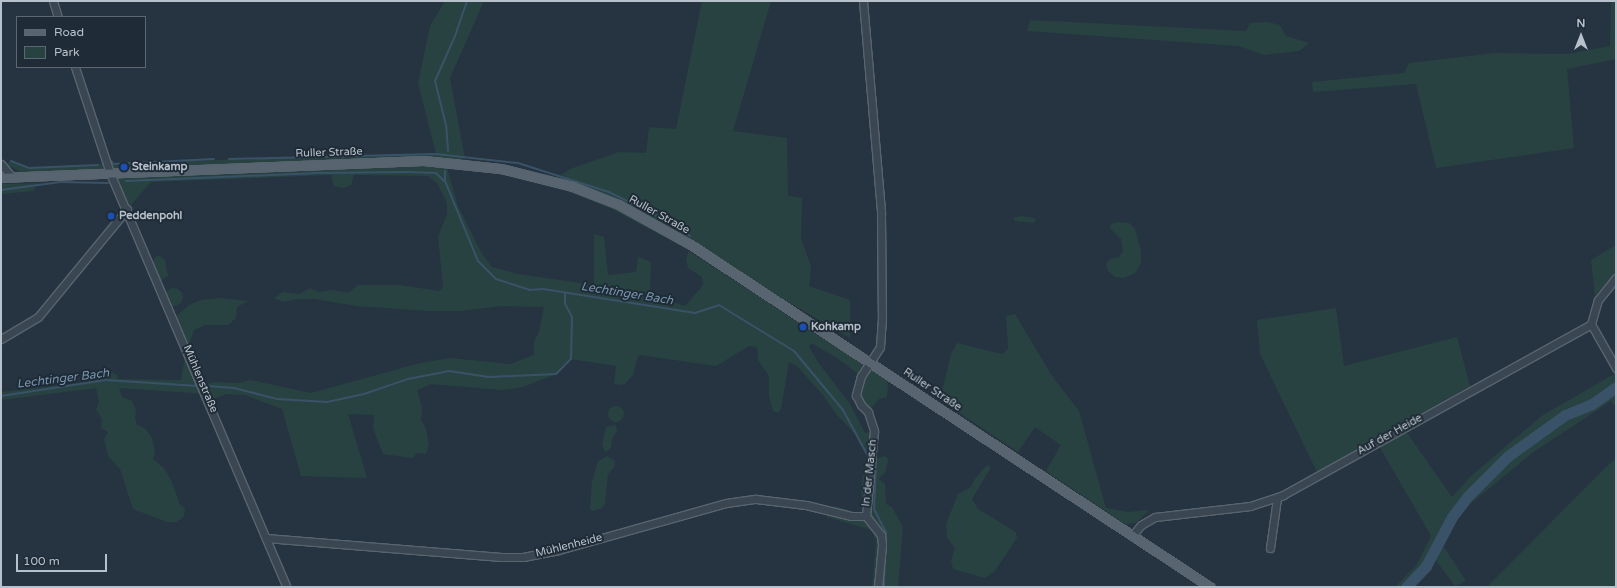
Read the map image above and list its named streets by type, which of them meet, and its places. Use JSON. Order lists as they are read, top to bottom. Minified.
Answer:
{"streets":{"main road":["Ruller Straße"],"street":["Mühlenstraße","Auf der Heide","In der Masch","Mühlenheide"]},"crossings":[["Ruller Straße","Mühlenstraße"],["Ruller Straße","Auf der Heide"],["Ruller Straße","In der Masch"],["Mühlenstraße","Mühlenheide"],["In der Masch","Mühlenheide"]],"water":["Lechtinger Bach"],"places":["Steinkamp","Peddenpohl","Kohkamp"],"legend":["Road","Park"],"scale_bar":"100 m","north":"top"}
